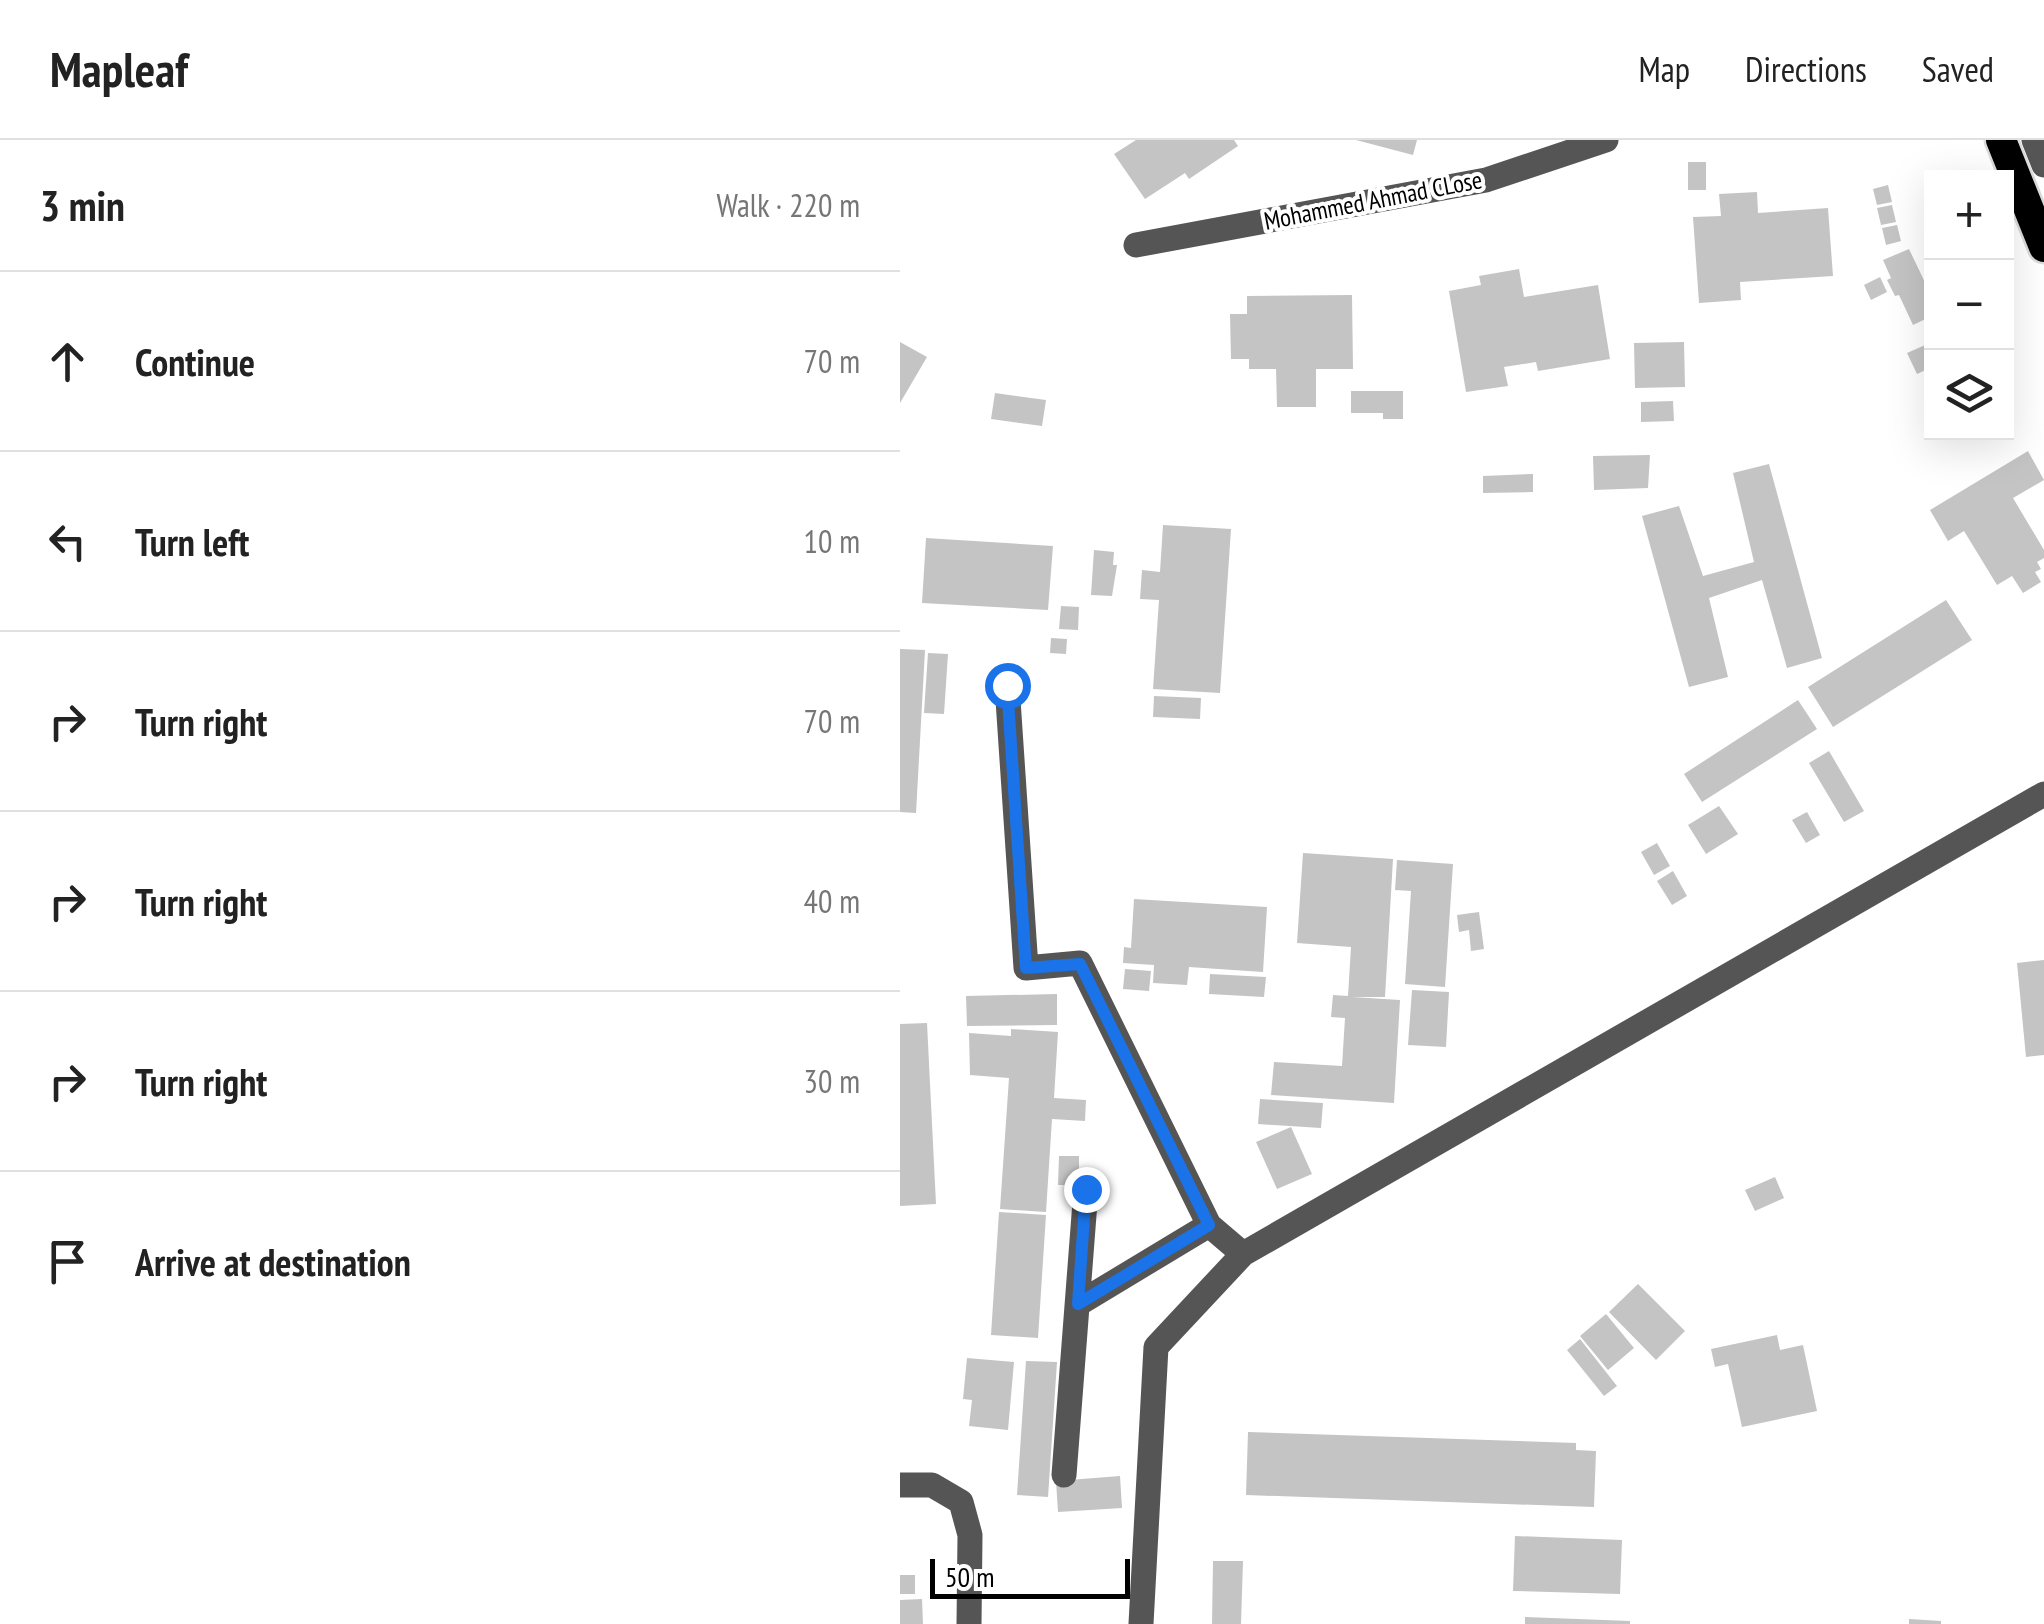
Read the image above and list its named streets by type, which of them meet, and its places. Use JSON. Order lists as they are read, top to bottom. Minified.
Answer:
{"streets":{"street":["Mohammed Ahmad CLose"]},"scale_bar":"50 m","page":{"header":"Mapleaf","nav":["Map","Directions","Saved"],"heading":["3 min","Walk · 220 m"],"map_buttons":["+","−"],"list":[["Continue","70 m"],["Turn left","10 m"],["Turn right","70 m"],["Turn right","40 m"],["Turn right","30 m"],"Arrive at destination"],"scale":"50 m"}}
